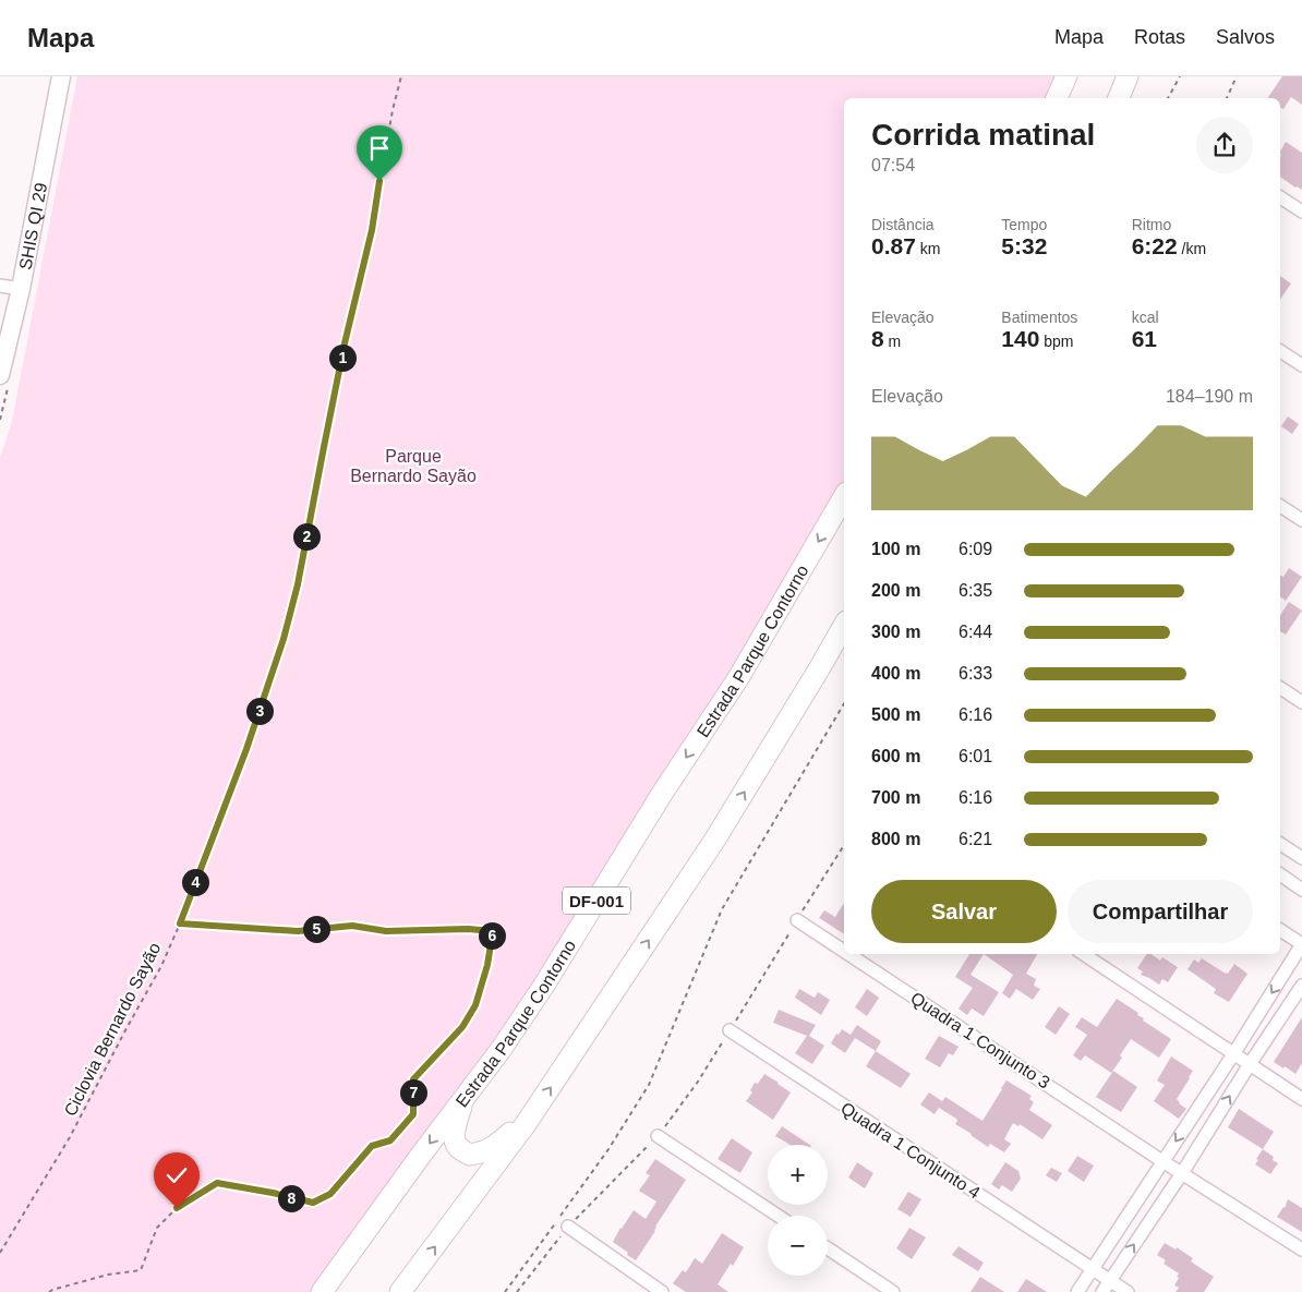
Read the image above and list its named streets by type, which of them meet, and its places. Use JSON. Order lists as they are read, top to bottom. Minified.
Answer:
{"streets":{"main road":["Estrada Parque Contorno","DF-001"],"street":["SHIS QI 29","Quadra 1 Conjunto 3","Quadra 1 Conjunto 4"],"path":["Ciclovia Bernardo Sayão"]},"parks":["Parque Bernardo Sayão"],"page":{"header":"Mapa","nav":["Mapa","Rotas","Salvos"],"heading":["Corrida matinal","07:54"],"stats":[["Distância","0.87 km"],["Tempo","5:32"],["Ritmo","6:22 /km"],["Elevação","8 m"],["Batimentos","140 bpm"],["kcal","61"]],"pins":["1","2","3","4","5","6","7","8"],"chart":["Elevação","184–190 m"],"list":[{"name":"100 m","note":"6:09"},{"name":"200 m","note":"6:35"},{"name":"300 m","note":"6:44"},{"name":"400 m","note":"6:33"},{"name":"500 m","note":"6:16"},{"name":"600 m","note":"6:01"},{"name":"700 m","note":"6:16"},{"name":"800 m","note":"6:21"}],"buttons":["Salvar","Compartilhar"],"map_buttons":["+","−"]}}
